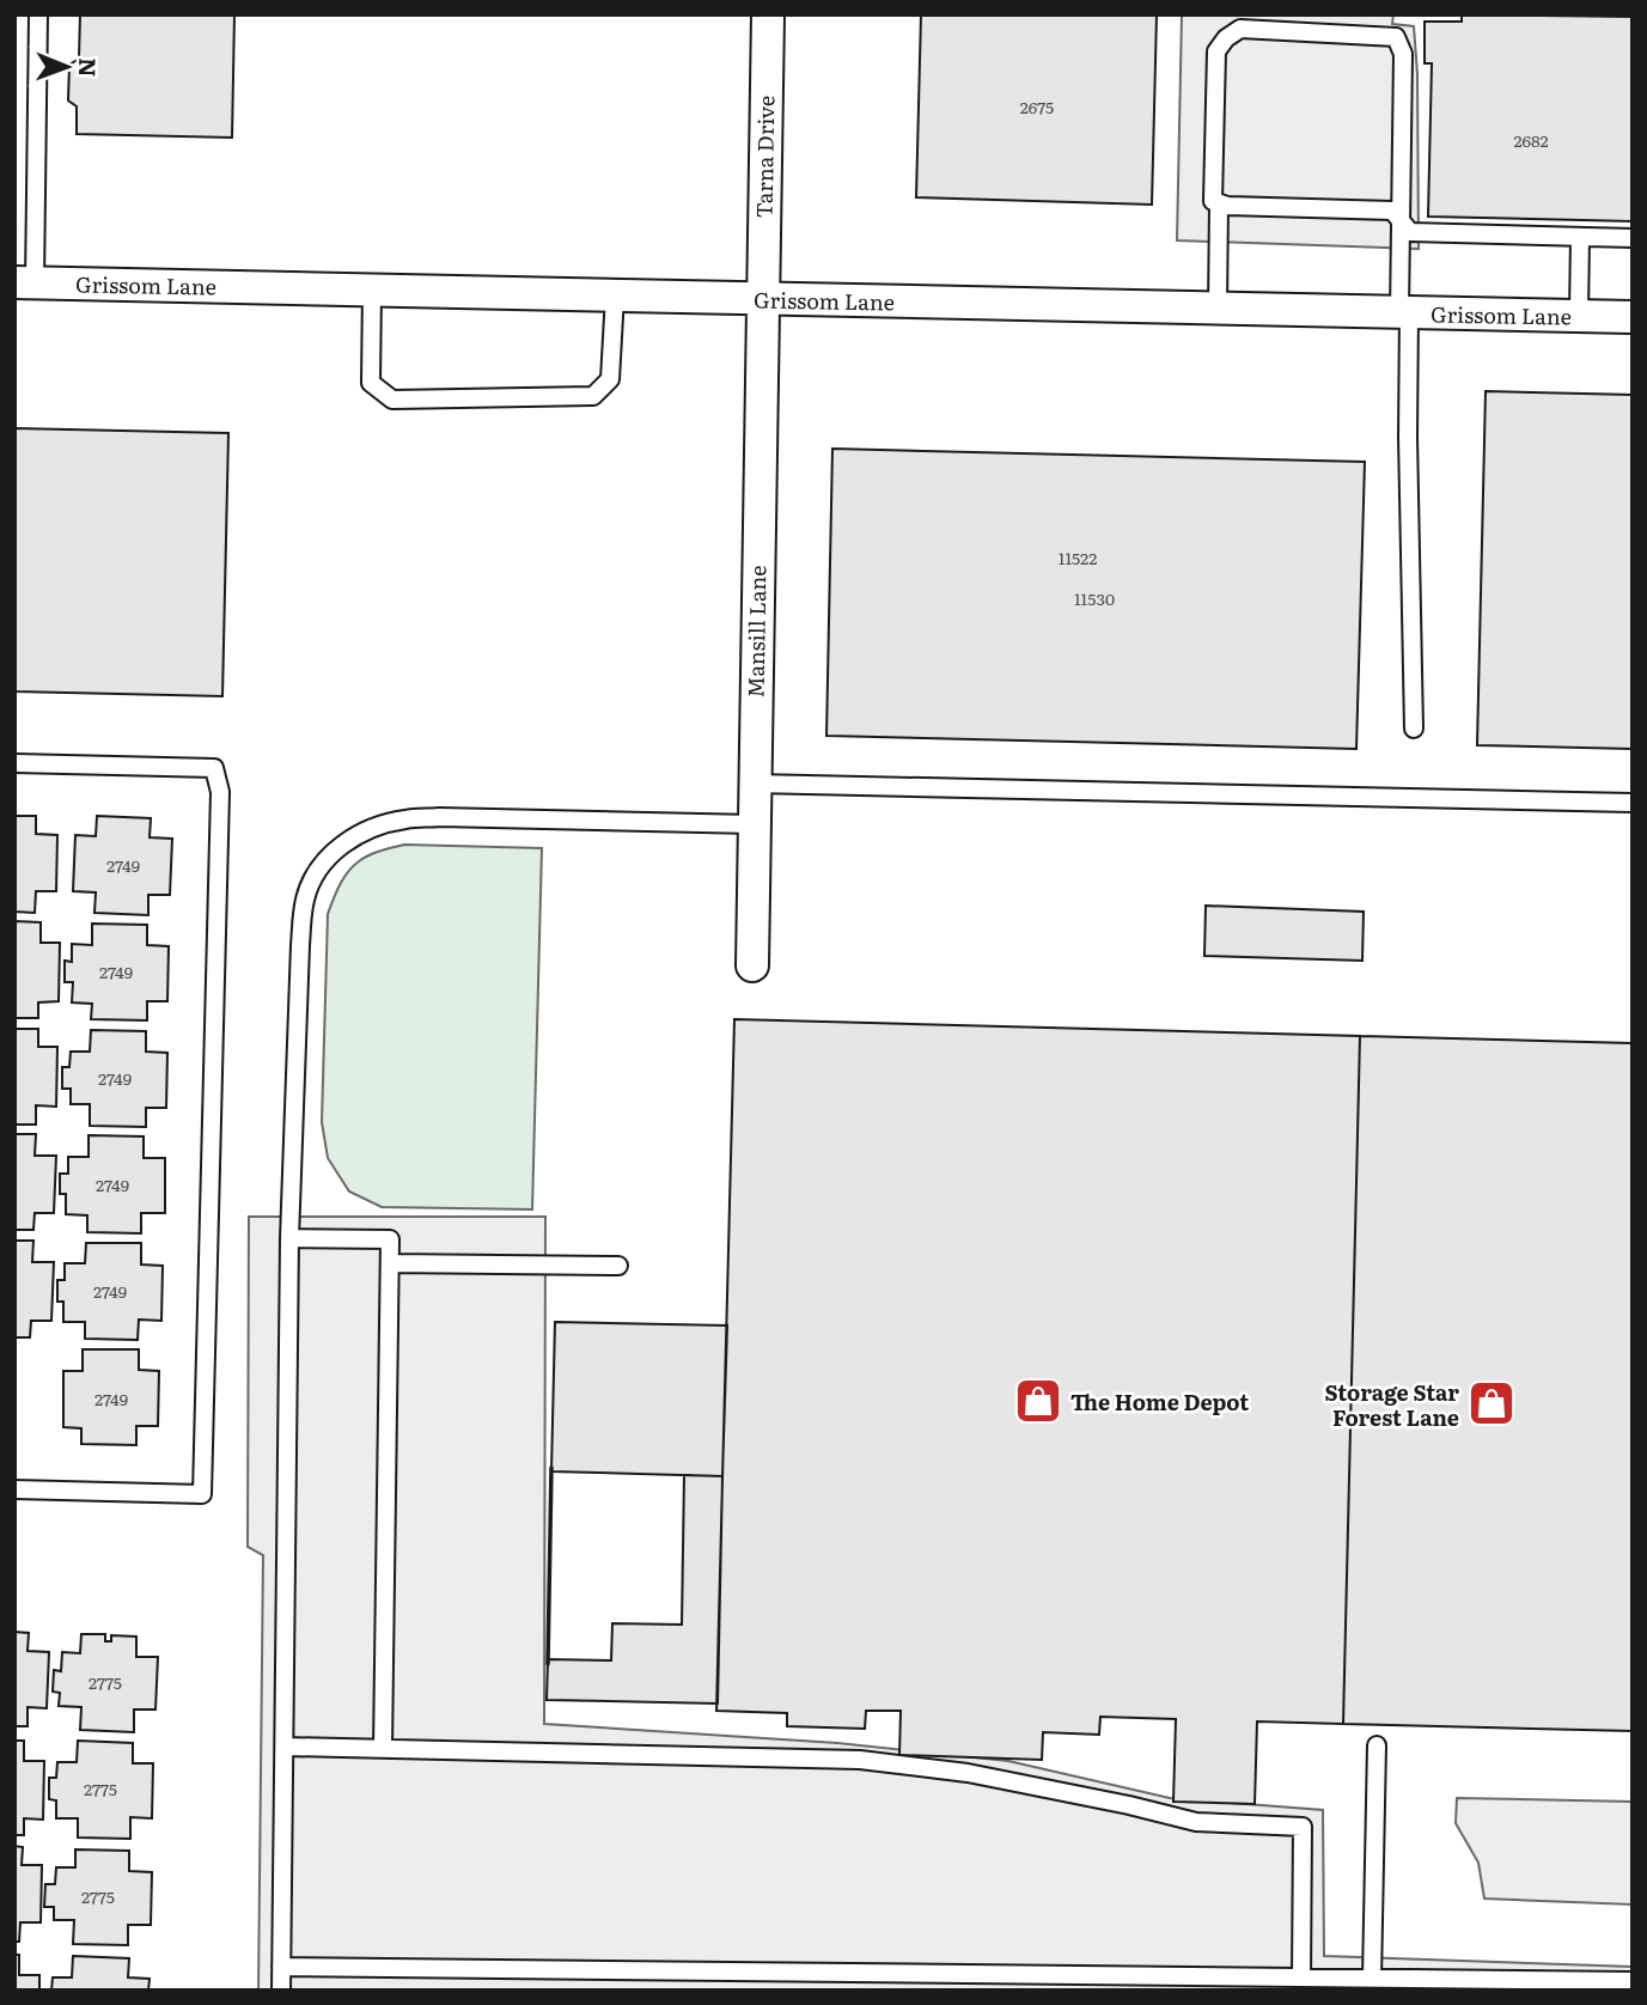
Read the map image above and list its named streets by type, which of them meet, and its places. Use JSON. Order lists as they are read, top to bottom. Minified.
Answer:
{"streets":{"street":["Tarna Drive","Grissom Lane","Mansill Lane"]},"crossings":[["Tarna Drive","Grissom Lane"],["Tarna Drive","Mansill Lane"],["Grissom Lane","Mansill Lane"]],"places":{"shop":["The Home Depot","Storage Star Forest Lane"]},"house_numbers":["2675","2682","11522","11530","2749","2749","2749","2749","2749","2749","2775","2775","2775"],"north":"right"}
